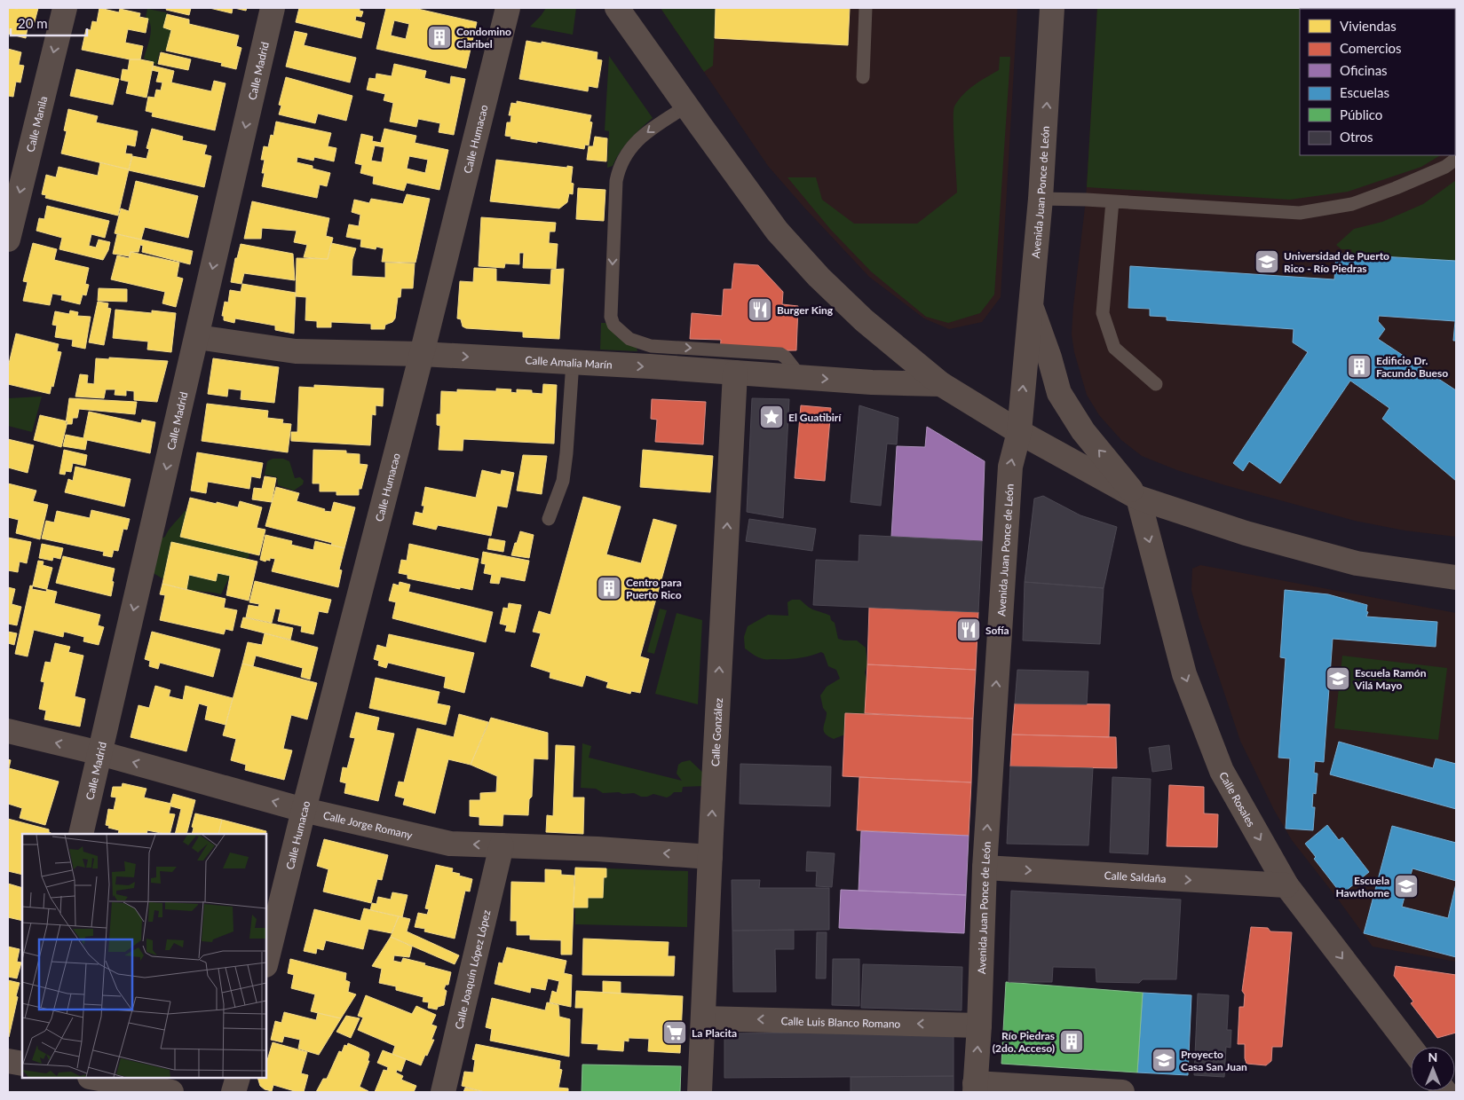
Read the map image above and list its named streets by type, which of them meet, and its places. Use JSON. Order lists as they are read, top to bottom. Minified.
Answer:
{"streets":{"street":["Calle Madrid","Calle Manila","Calle Humacao","Avenida Juan Ponce de León","Calle Amalia Marín","Calle González","Calle Rosales","Calle Jorge Romany","Calle Saldaña","Calle Joaquín López López","Calle Luis Blanco Romano"]},"crossings":[["Calle Madrid","Calle Amalia Marín"],["Calle Madrid","Calle Jorge Romany"],["Calle Humacao","Calle Amalia Marín"],["Calle Humacao","Calle Jorge Romany"],["Avenida Juan Ponce de León","Calle Saldaña"],["Avenida Juan Ponce de León","Calle Luis Blanco Romano"],["Calle Amalia Marín","Calle González"],["Calle González","Calle Jorge Romany"],["Calle González","Calle Luis Blanco Romano"],["Calle Rosales","Calle Saldaña"],["Calle Jorge Romany","Calle Joaquín López López"]],"one_way":["Calle Madrid","Calle Manila","Avenida Juan Ponce de León","Calle Amalia Marín","Calle González","Calle Rosales","Calle Jorge Romany","Calle Luis Blanco Romano"],"places":{"building":["Condomino Claribel","Edificio Dr. Facundo Bueso","Centro para Puerto Rico","Río Piedras (2do. Acceso)"],"school or university":["Universidad de Puerto Rico - Río Piedras","Escuela Ramón Vilá Mayo","Escuela Hawthorne","Proyecto Casa San Juan"],"restaurant":["Burger King","Sofía"],"place":["El Guatibirí"],"supermarket":["La Placita"]},"legend":["Viviendas","Comercios","Oficinas","Escuelas","Público","Otros"],"scale_bar":"20 m","north":"top"}
